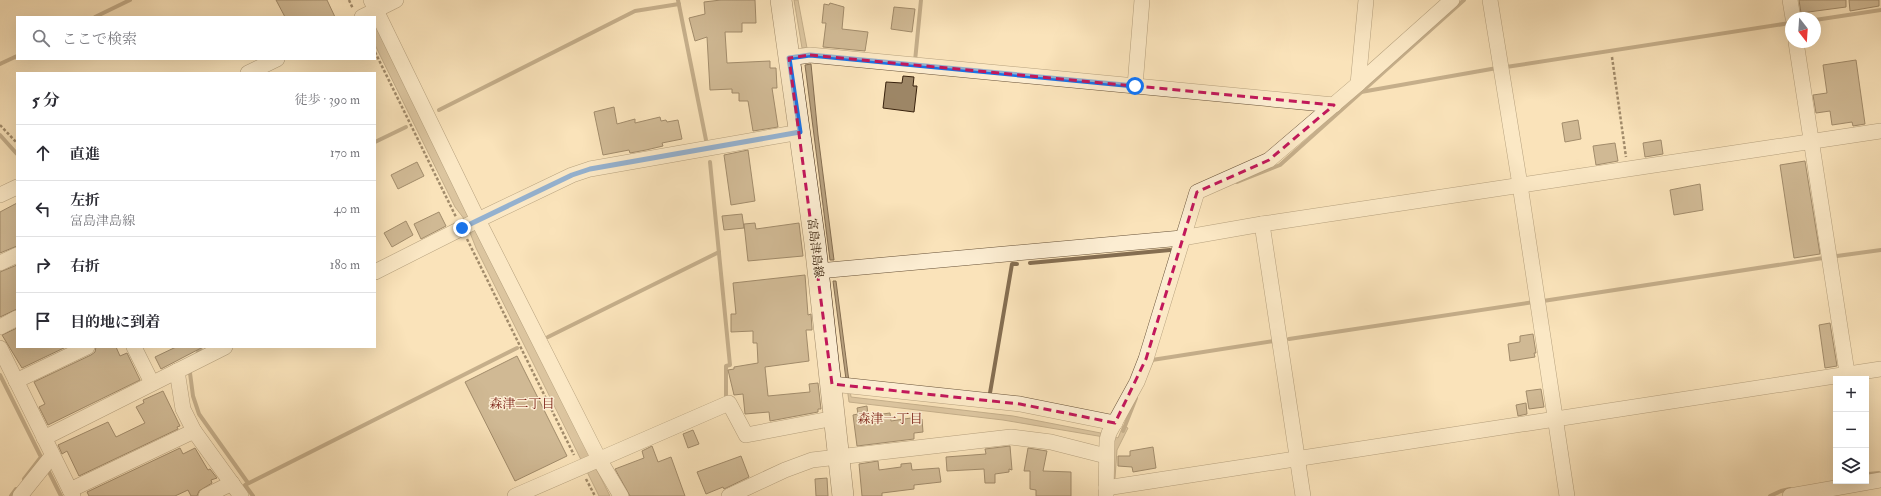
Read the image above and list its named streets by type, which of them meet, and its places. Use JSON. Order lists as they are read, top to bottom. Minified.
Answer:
{"streets":{"main road":["富島津島線"]},"districts":["森津二丁目","森津一丁目"],"north":"bottom","page":{"search":"ここで検索","heading":["5 分","徒歩 · 390 m"],"list":[["直進","170 m"],["左折","富島津島線","40 m"],["右折","180 m"],"目的地に到着"],"map_buttons":["+","−"]}}
